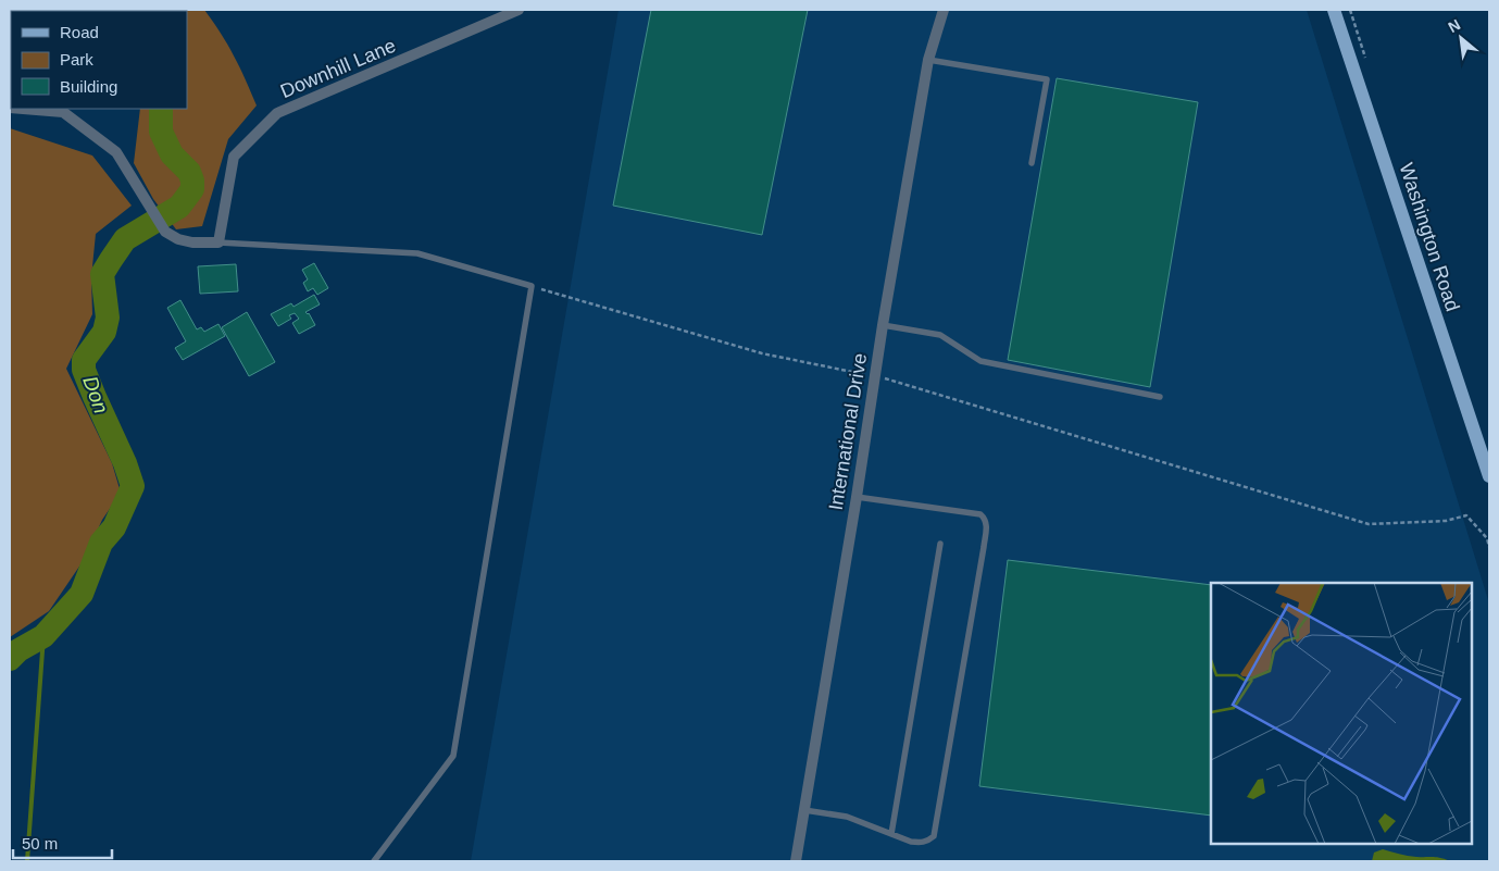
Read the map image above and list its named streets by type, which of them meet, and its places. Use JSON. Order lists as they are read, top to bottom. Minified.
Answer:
{"streets":{"main road":["Washington Road"],"street":["Downhill Lane","International Drive"]},"water":["Don"],"legend":["Road","Park","Building"],"scale_bar":"50 m","north":"top left"}
